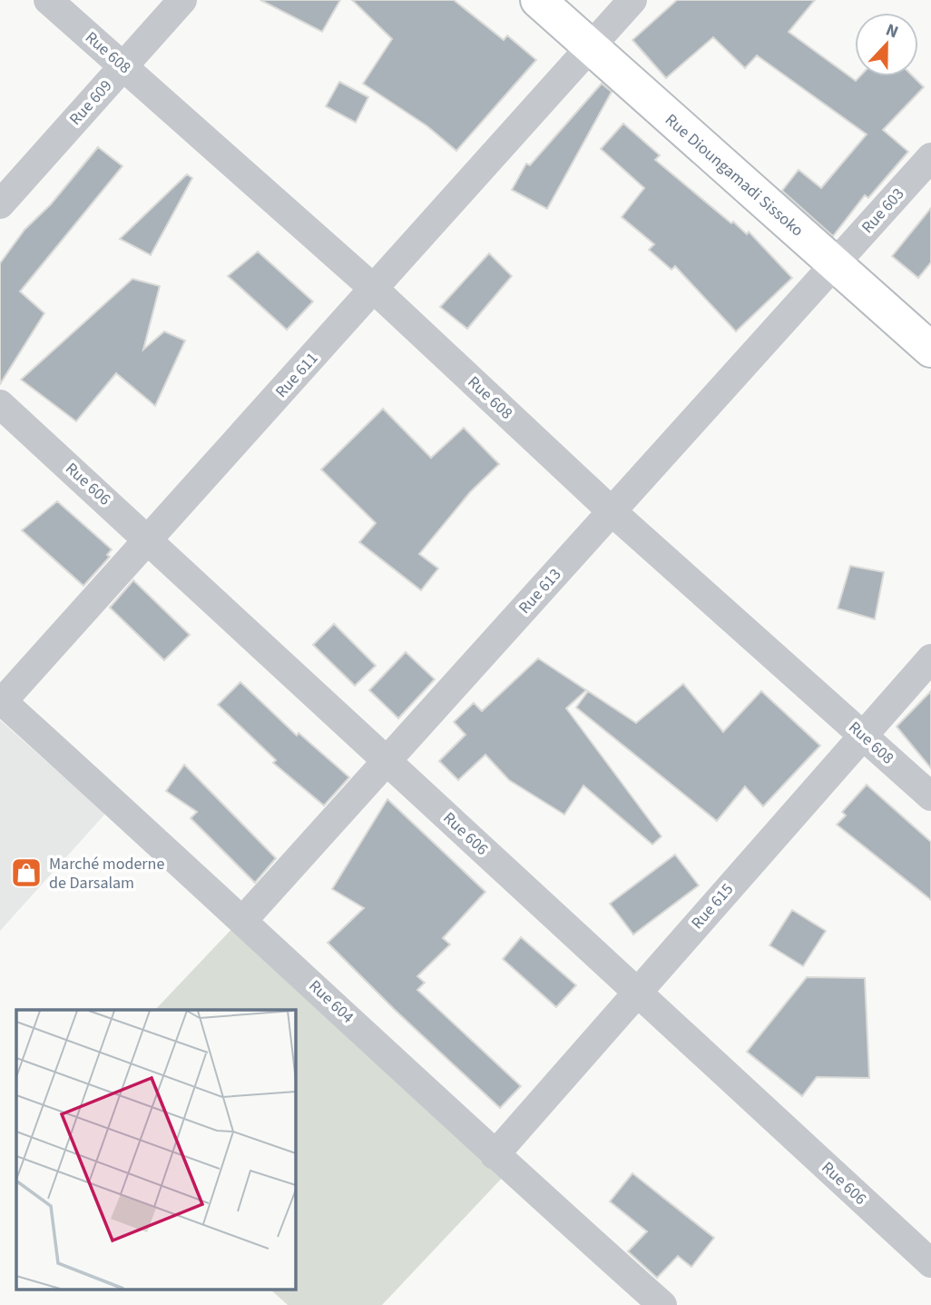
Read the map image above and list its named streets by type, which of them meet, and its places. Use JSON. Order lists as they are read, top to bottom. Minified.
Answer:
{"streets":{"street":["Rue 608","Rue 609","Rue Dioungamadi Sissoko","Rue 603","Rue 611","Rue 606","Rue 613","Rue 615","Rue 604"]},"crossings":[["Rue 608","Rue 609"],["Rue 608","Rue 611"],["Rue 608","Rue 613"],["Rue 608","Rue 615"],["Rue Dioungamadi Sissoko","Rue 603"],["Rue Dioungamadi Sissoko","Rue 611"],["Rue Dioungamadi Sissoko","Rue 613"],["Rue 603","Rue 613"],["Rue 611","Rue 606"],["Rue 611","Rue 604"],["Rue 606","Rue 613"],["Rue 606","Rue 615"],["Rue 613","Rue 604"],["Rue 615","Rue 604"]],"places":{"shop":["Marché moderne de Darsalam"]},"north":"top"}
